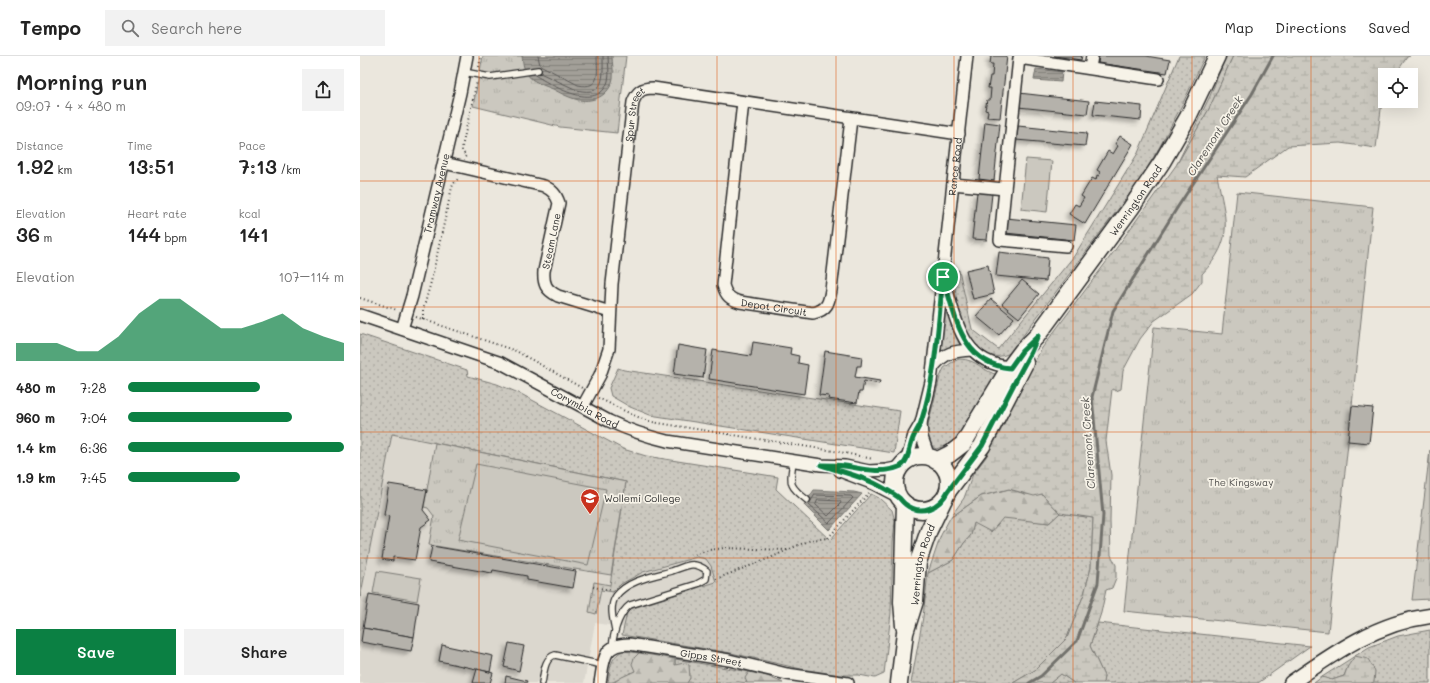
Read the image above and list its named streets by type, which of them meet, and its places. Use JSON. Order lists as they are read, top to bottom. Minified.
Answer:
{"streets":{"main road":["Werrington Road"],"street":["Spur Street","Rance Road","Tramway Avenue","Steam Lane","Depot Circuit","Corymbia Road","Gipps Street"]},"crossings":[["Spur Street","Rance Road"],["Spur Street","Steam Lane"],["Spur Street","Depot Circuit"],["Spur Street","Corymbia Road"],["Rance Road","Werrington Road"],["Rance Road","Corymbia Road"],["Tramway Avenue","Steam Lane"],["Tramway Avenue","Corymbia Road"],["Werrington Road","Corymbia Road"]],"water":["Claremont Creek"],"parks":["The Kingsway"],"places":{"school or university":["Wollemi College"]},"page":{"header":"Tempo","search":"Search here","nav":["Map","Directions","Saved"],"heading":["Morning run","09:07 · 4 × 480 m"],"stats":[["Distance","1.92 km"],["Time","13:51"],["Pace","7:13 /km"],["Elevation","36 m"],["Heart rate","144 bpm"],["kcal","141"]],"chart":["Elevation","107–114 m"],"list":[{"name":"480 m","note":"7:28"},{"name":"960 m","note":"7:04"},{"name":"1.4 km","note":"6:36"},{"name":"1.9 km","note":"7:45"}],"buttons":["Save","Share"]}}
